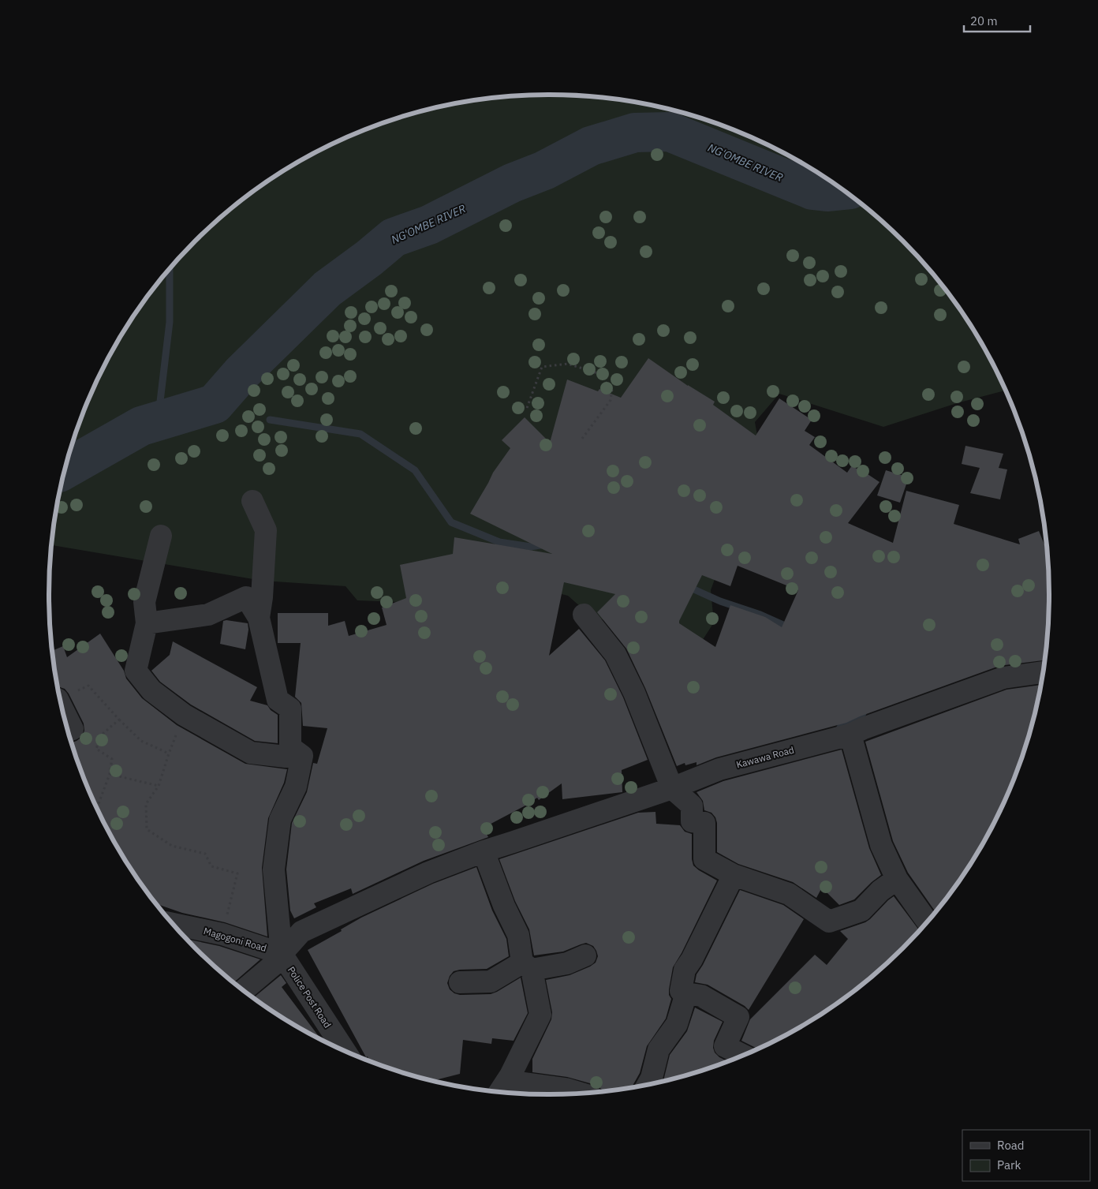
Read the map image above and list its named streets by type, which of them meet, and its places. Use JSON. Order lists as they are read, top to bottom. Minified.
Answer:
{"streets":{"street":["Kawawa Road","Magogoni Road","Police Post Road"]},"crossings":[["Kawawa Road","Magogoni Road"],["Kawawa Road","Police Post Road"],["Magogoni Road","Police Post Road"]],"water":["NG'OMBE RIVER"],"legend":["Road","Park"],"scale_bar":"20 m"}
